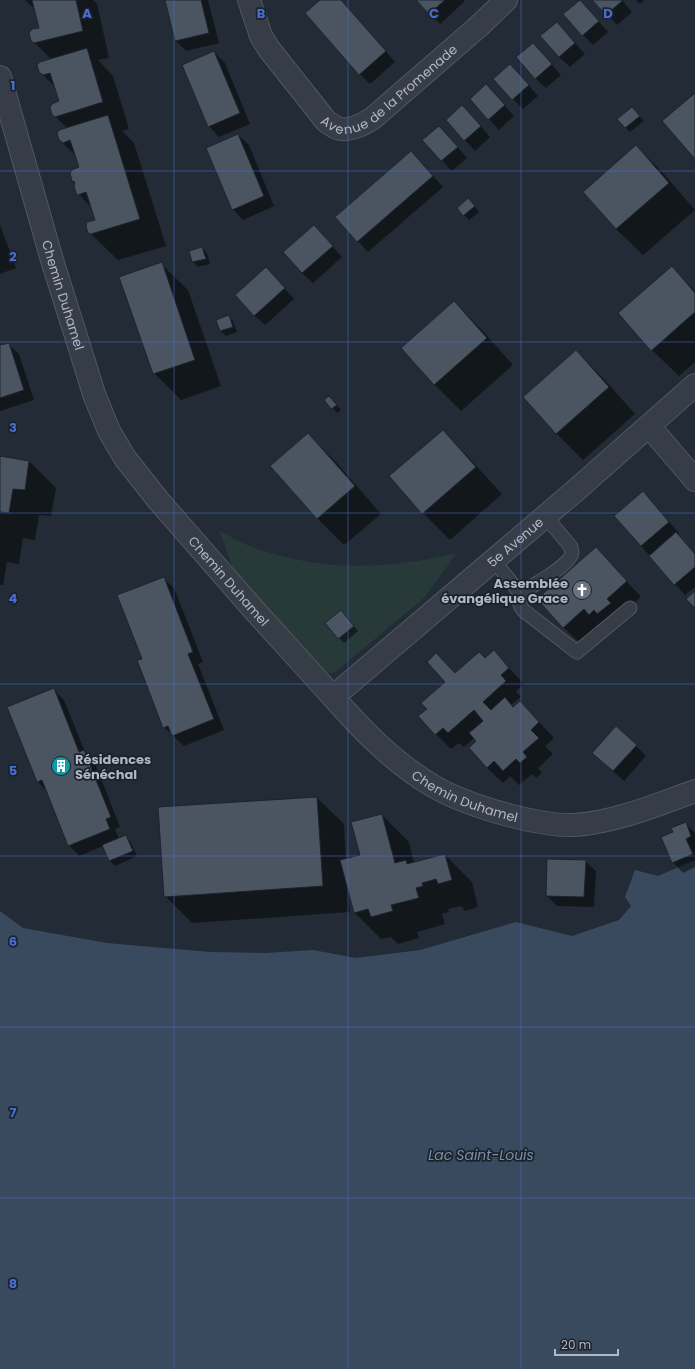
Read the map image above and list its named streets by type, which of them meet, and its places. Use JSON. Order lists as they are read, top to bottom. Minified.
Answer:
{"streets":{"street":["Avenue de la Promenade","Chemin Duhamel","5e Avenue"]},"crossings":[["Chemin Duhamel","5e Avenue"]],"water":["Lac Saint-Louis"],"places":{"church":["Assemblée évangélique Grace"],"building":["Résidences Sénéchal"]},"scale_bar":"20 m","grid":{"columns":["A","B","C","D"],"rows":["1","2","3","4","5","6","7","8"]}}
